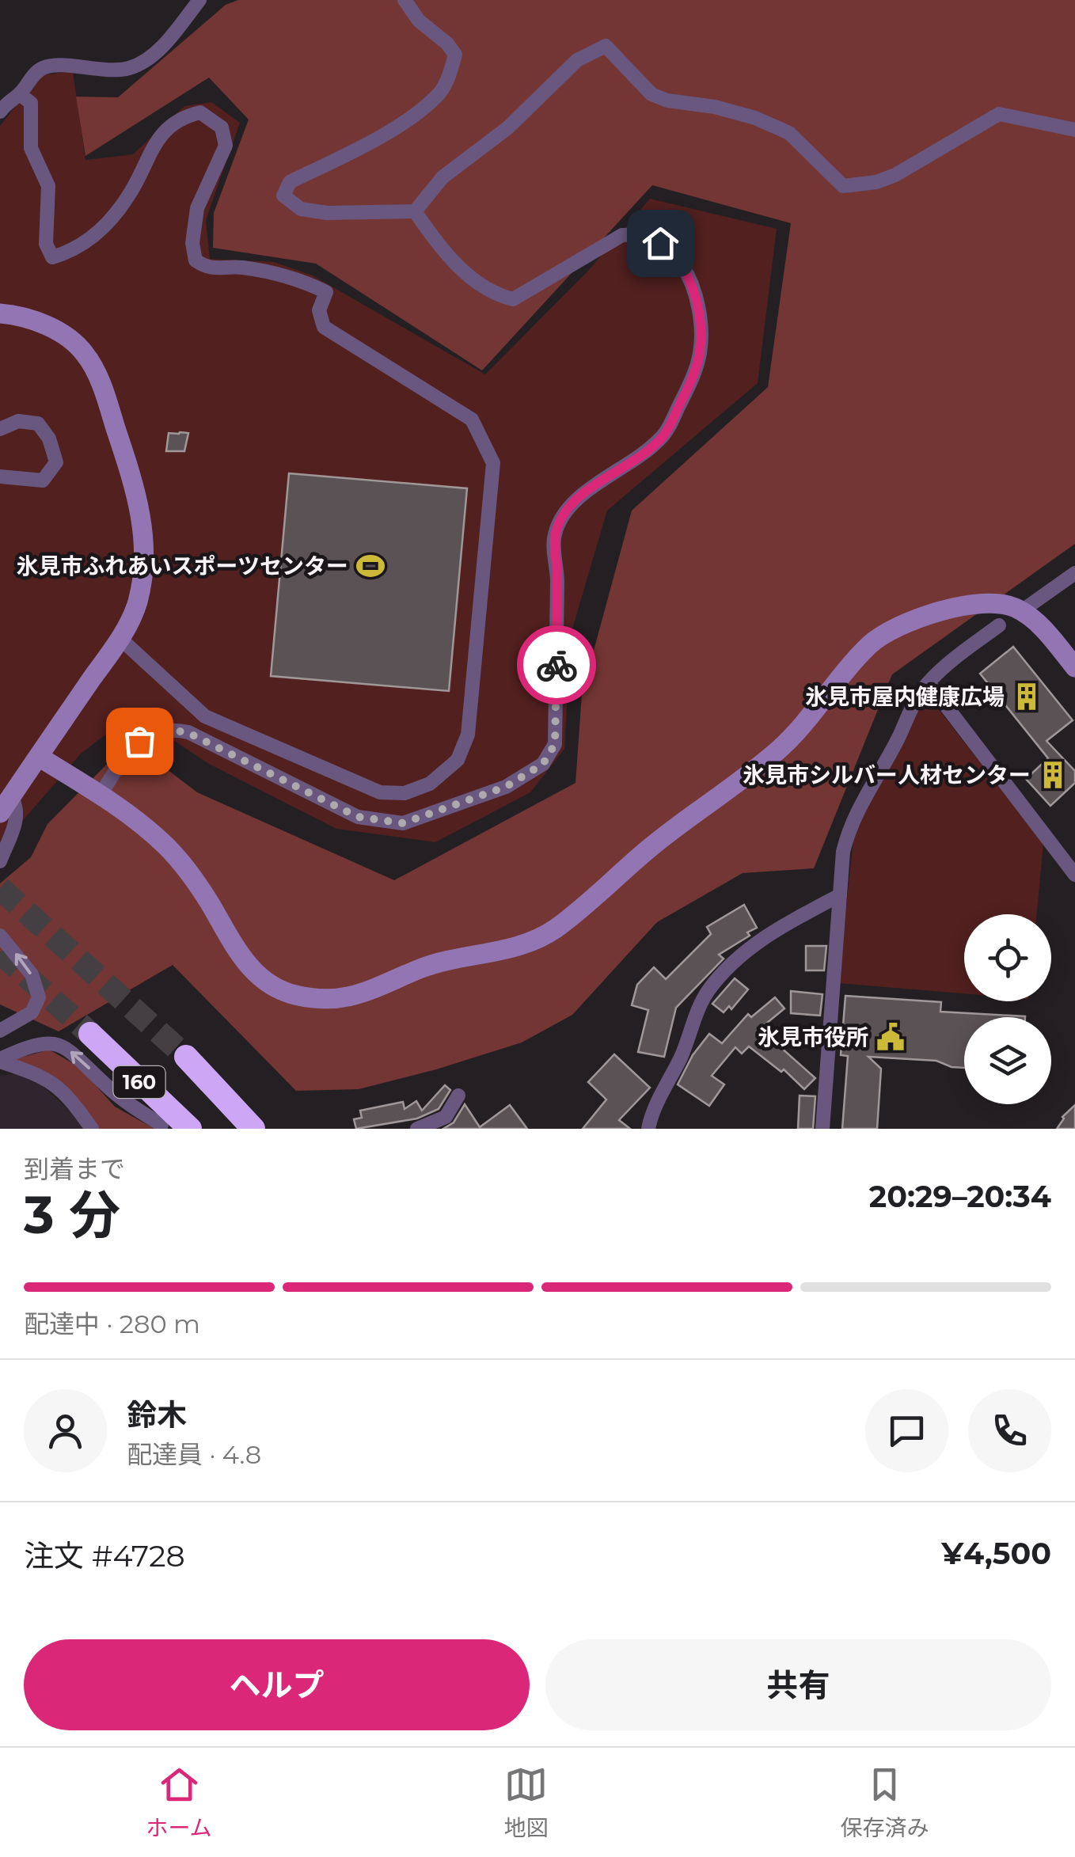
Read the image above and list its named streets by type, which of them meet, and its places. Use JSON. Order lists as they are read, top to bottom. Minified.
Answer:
{"streets":{"highway":["160"]},"places":{"sports":["氷見市ふれあいスポーツセンター"],"building":["氷見市屋内健康広場","氷見市シルバー人材センター"],"public building":["氷見市役所"]},"page":{"heading":["3 分","到着まで","20:29–20:34"],"panel":["鈴木","配達員 · 4.8","注文 #4728","¥4,500"],"bar":"配達中 · 280 m","buttons":["ヘルプ","共有"],"tabs":["ホーム","地図","保存済み"]}}
